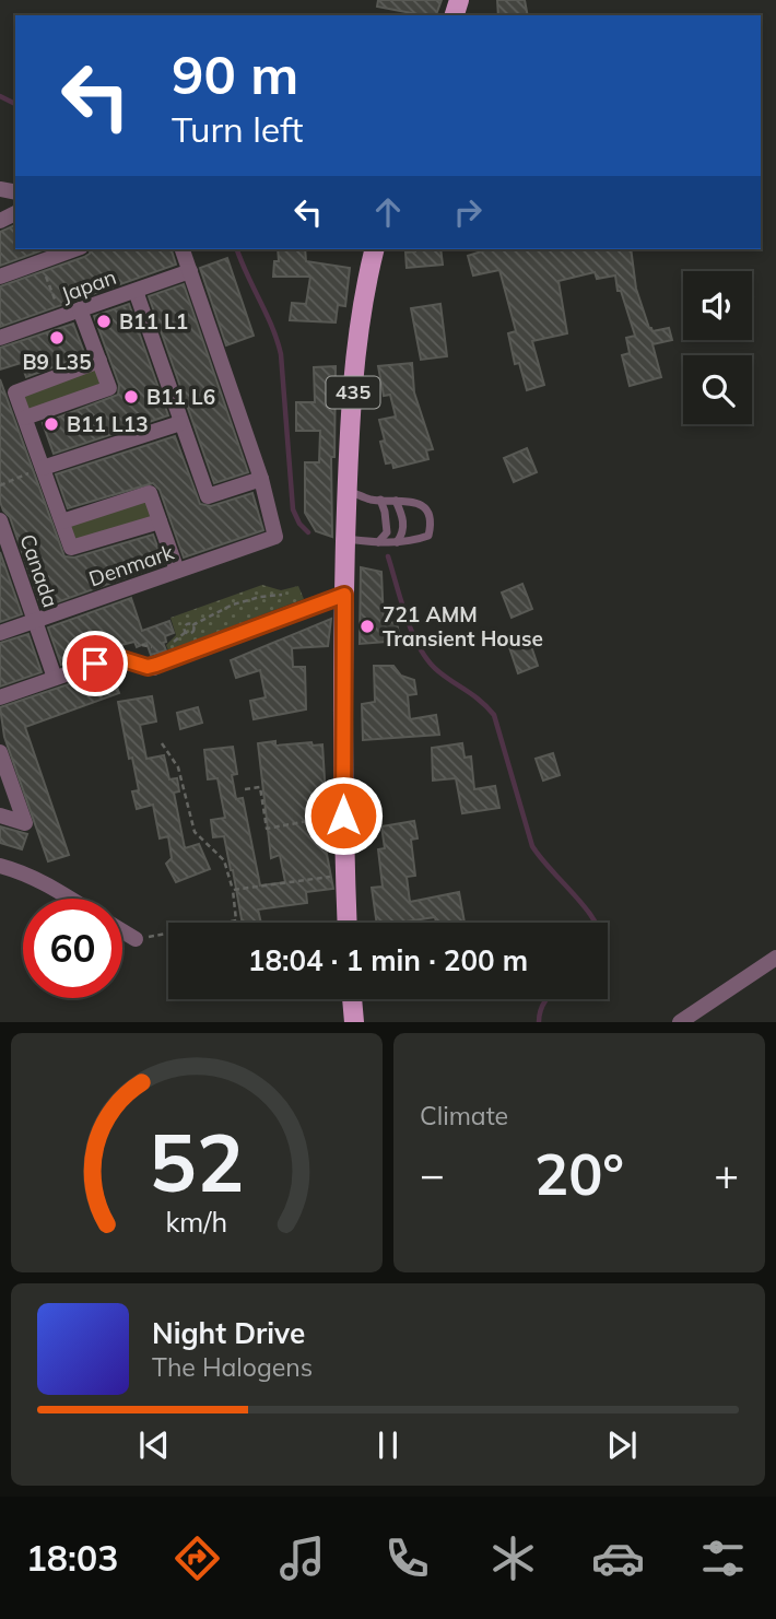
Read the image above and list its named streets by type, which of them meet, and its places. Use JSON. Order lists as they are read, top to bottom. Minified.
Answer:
{"streets":{"main road":["435"],"street":["Japan","Denmark","Canada"]},"crossings":[["Denmark","Canada"]],"places":["B11 L1","B9 L35","B11 L6","B11 L13","721 AMM Transient House"],"page":{"turn":["90 m","Turn left"],"limit":"60","trip":"18:04 · 1 min · 200 m","tile":"Climate","heat":["−","20°","+"],"song":["Night Drive","The Halogens"],"tabs":"18:03","gauge":["52","km/h"]}}
